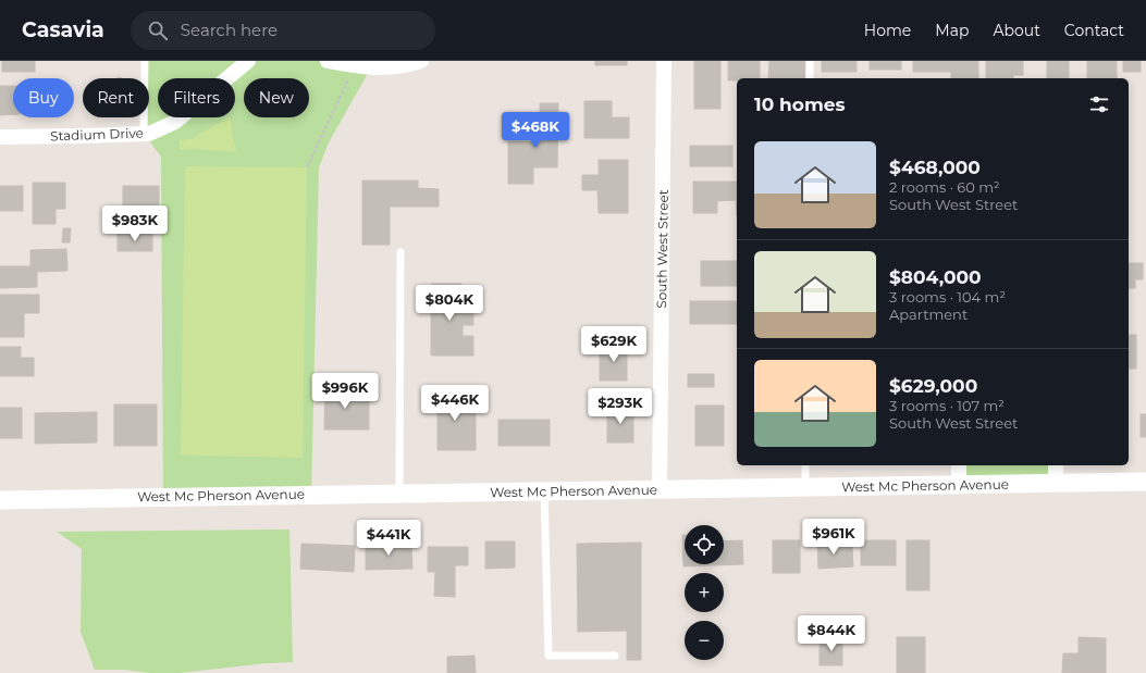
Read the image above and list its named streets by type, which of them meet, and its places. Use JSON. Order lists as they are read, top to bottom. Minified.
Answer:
{"streets":{"street":["Stadium Drive","South West Street","West Mc Pherson Avenue"]},"crossings":[["South West Street","West Mc Pherson Avenue"]],"page":{"header":"Casavia","search":"Search here","nav":["Home","Map","About","Contact"],"chip":["Buy","Rent","Filters","New"],"heading":"10 homes","price":["$468K","$983K","$804K","$629K","$996K","$446K","$293K","$961K","$441K","$844K"],"list":[{"name":"$468,000","note":"2 rooms · 60 m² · South West Street"},{"name":"$804,000","note":"3 rooms · 104 m² · Apartment"},{"name":"$629,000","note":"3 rooms · 107 m² · South West Street"}],"map_buttons":["+","−"]}}
